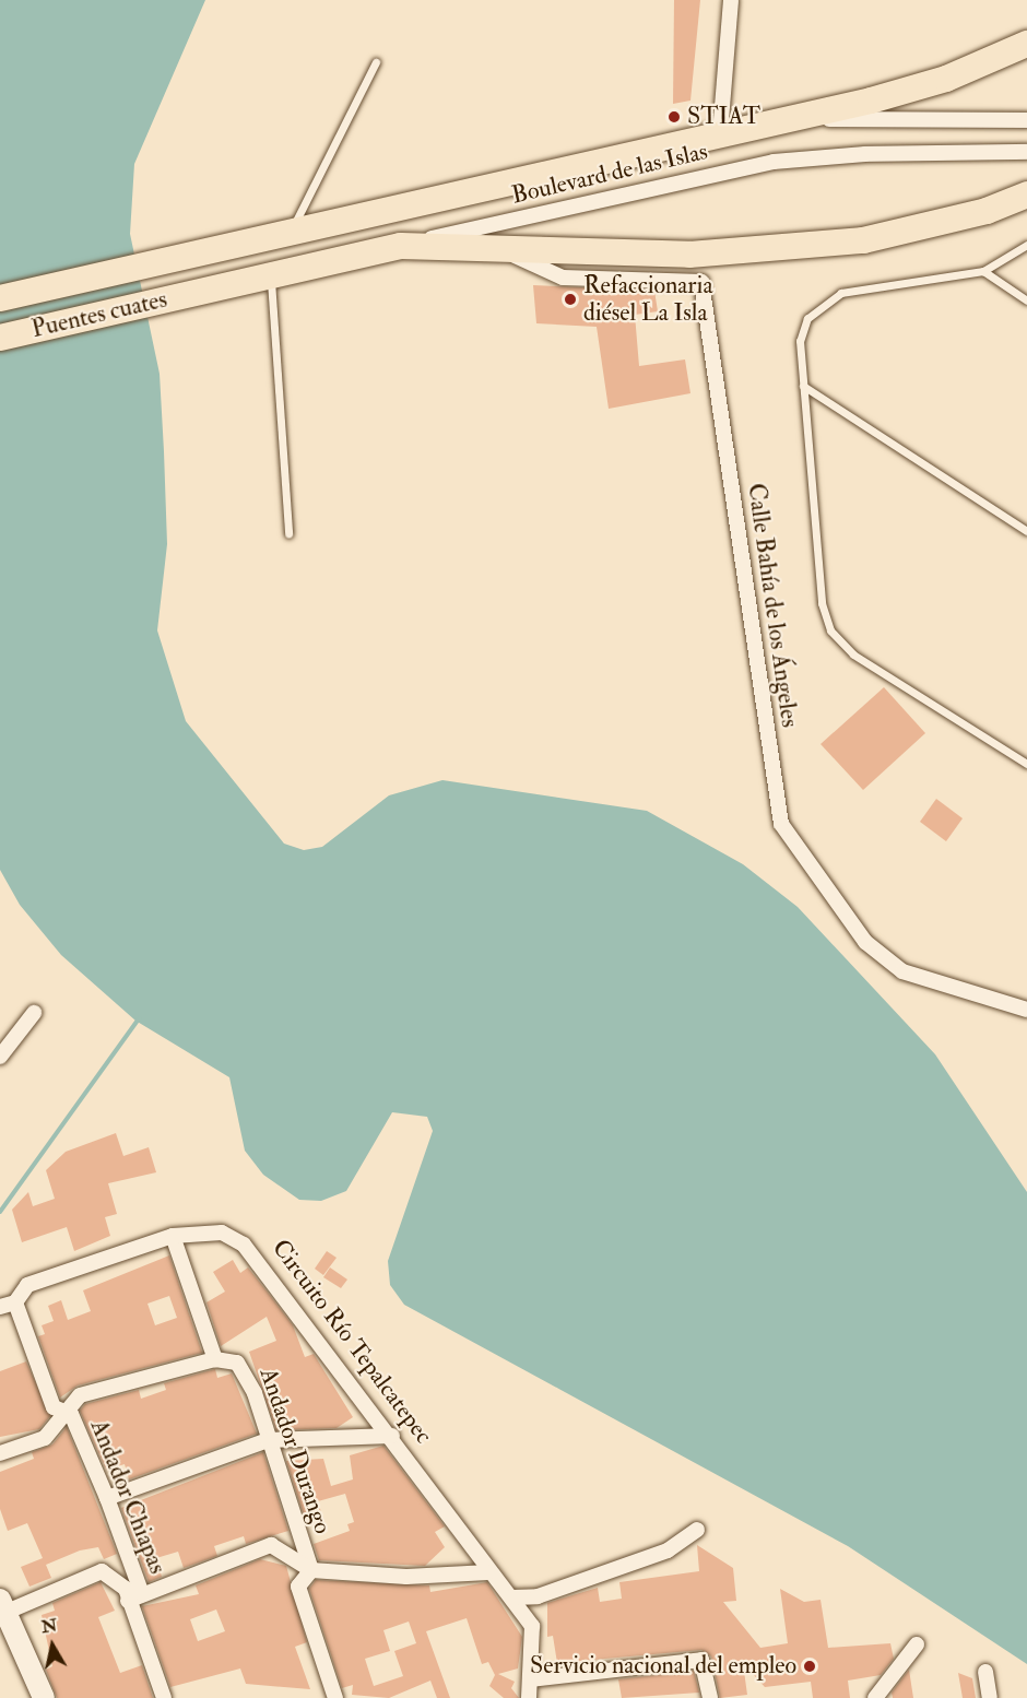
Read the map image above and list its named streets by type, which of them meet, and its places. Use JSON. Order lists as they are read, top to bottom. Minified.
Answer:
{"streets":{"highway":["Puentes cuates"],"street":["Boulevard de las Islas","Calle Bahía de los Ángeles","Circuito Río Tepalcatepec","Andador Durango","Andador Chiapas"]},"crossings":[["Boulevard de las Islas","Puentes cuates"],["Puentes cuates","Calle Bahía de los Ángeles"],["Circuito Río Tepalcatepec","Andador Chiapas"]],"places":["STIAT","Refaccionaria diésel La Isla","Servicio nacional del empleo"],"north":"top"}
